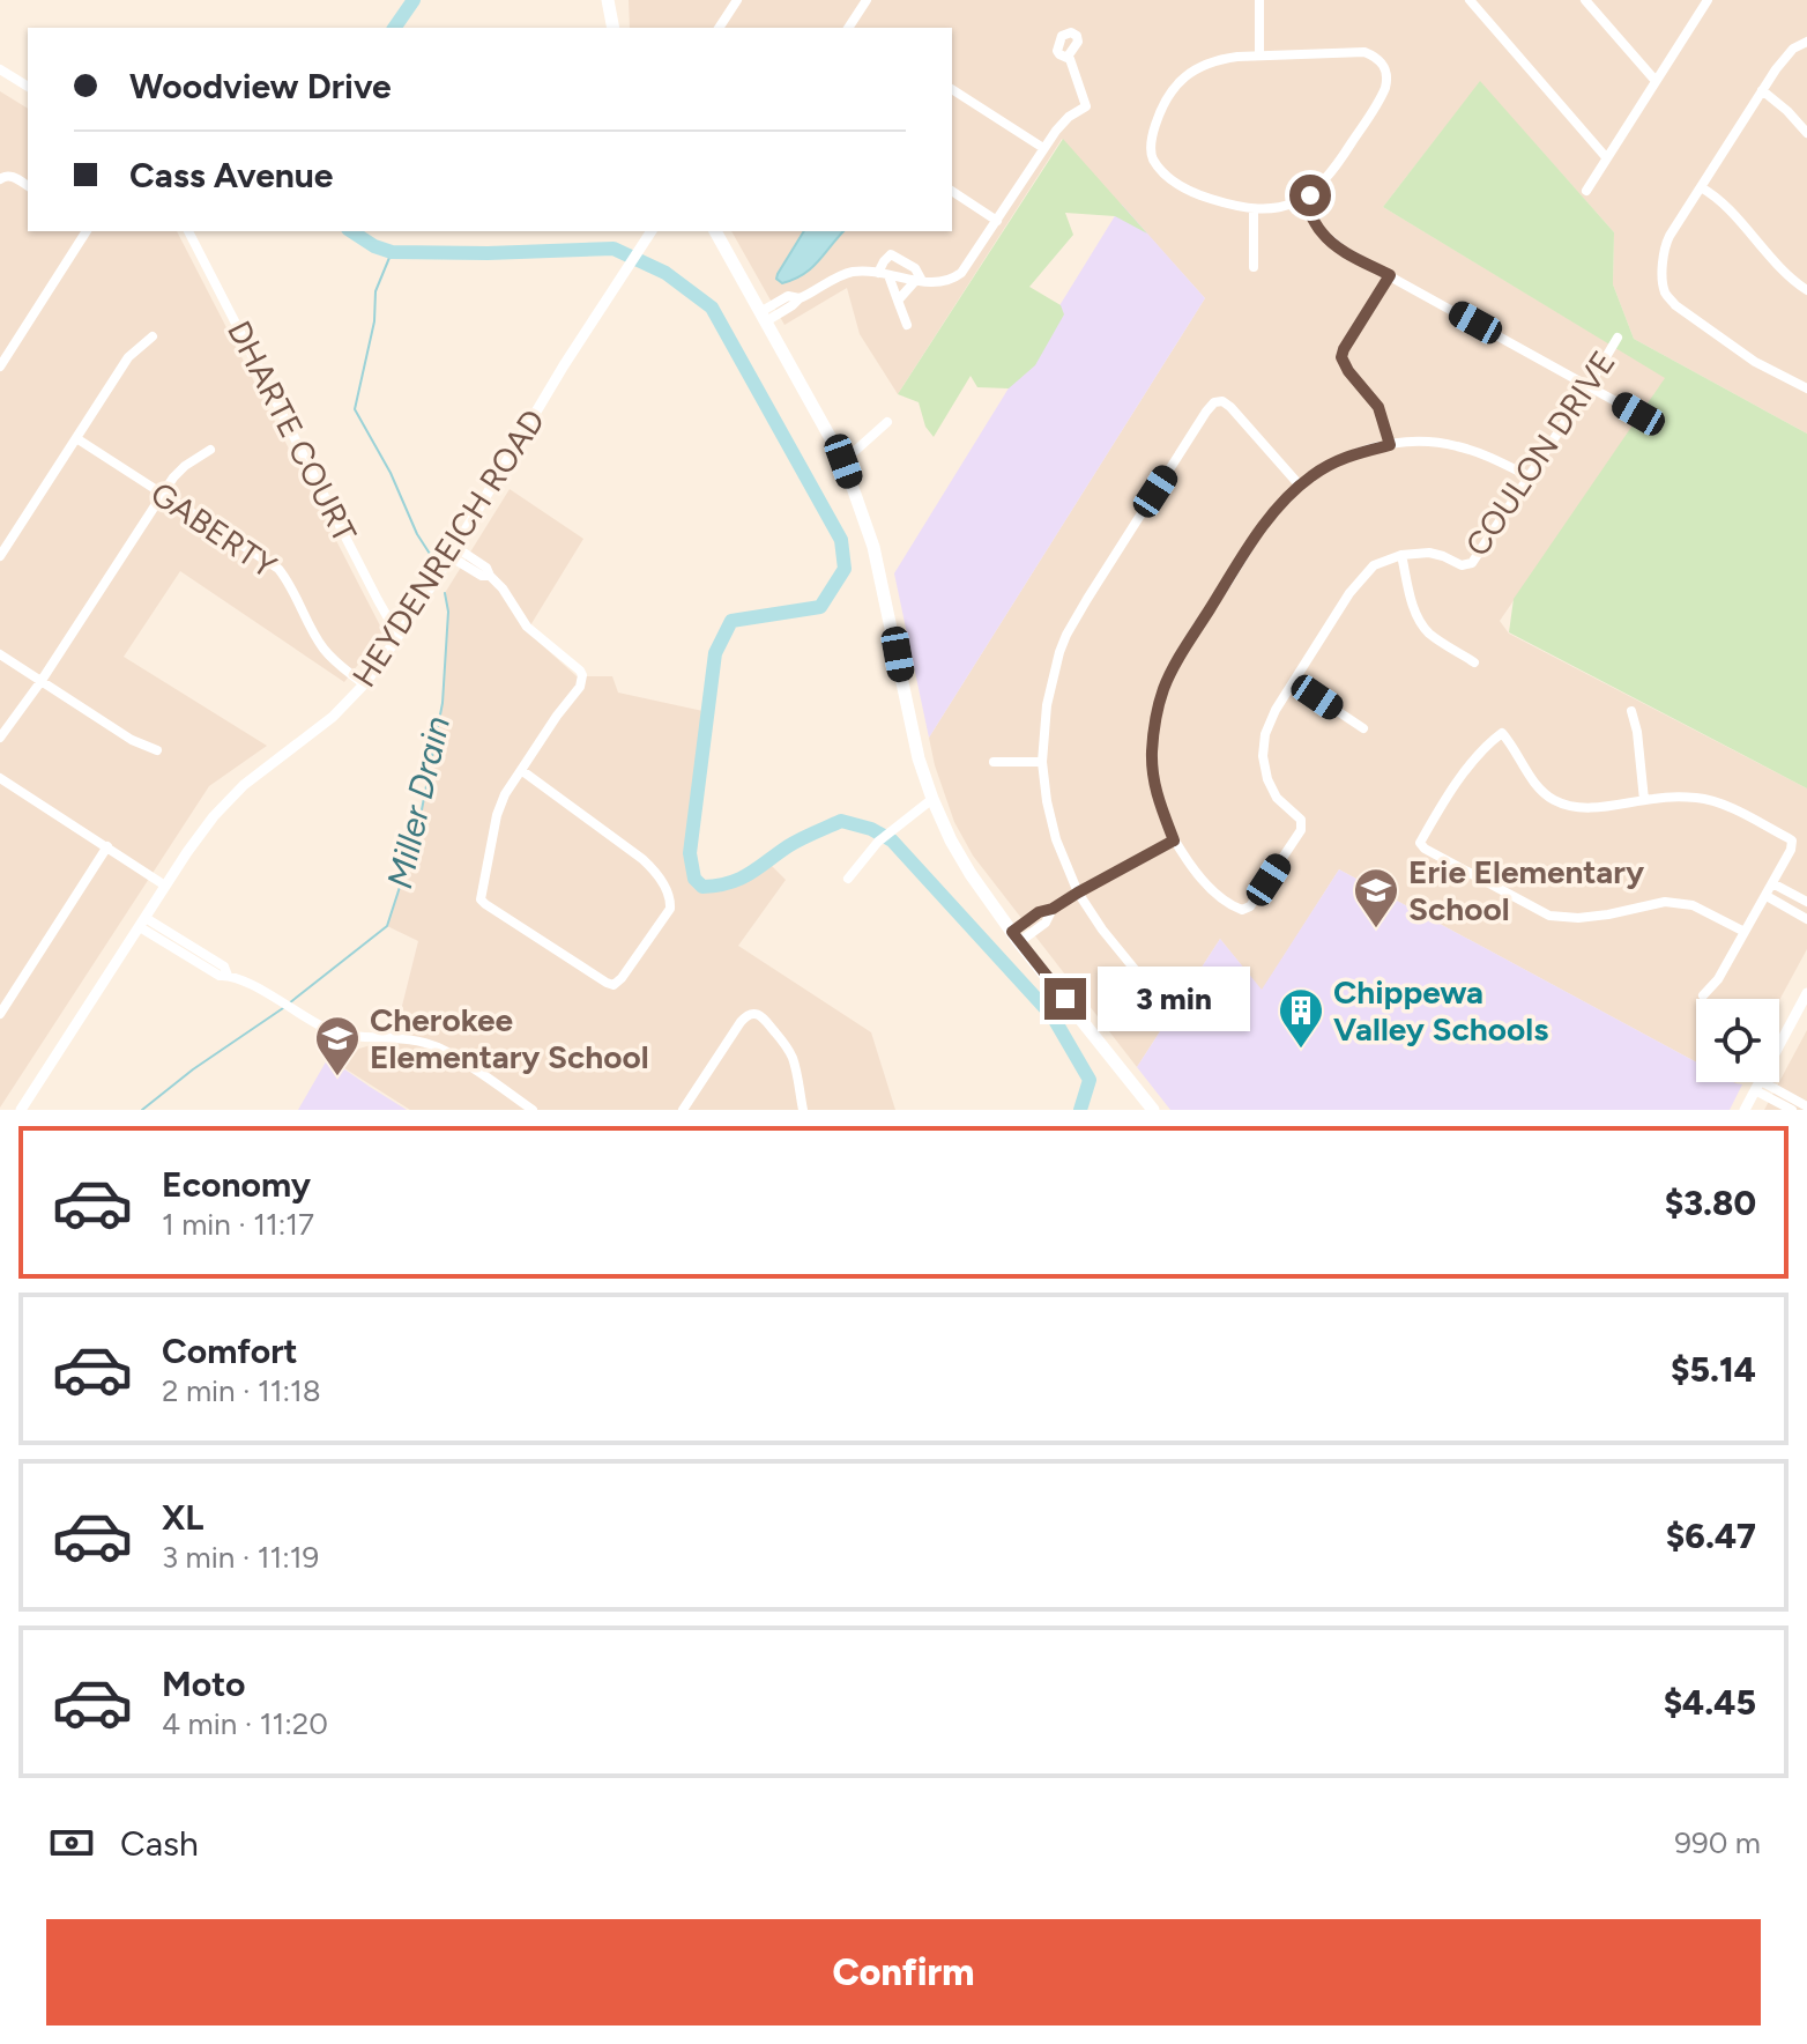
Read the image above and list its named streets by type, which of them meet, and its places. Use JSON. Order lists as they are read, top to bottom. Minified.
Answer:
{"streets":{"street":["DHARTE COURT","COULON DRIVE","GABERTY","HEYDENREICH ROAD"]},"crossings":[["DHARTE COURT","HEYDENREICH ROAD"],["GABERTY","HEYDENREICH ROAD"]],"water":["Miller Drain"],"places":{"school or university":["Erie Elementary School","Cherokee Elementary School"],"building":["Chippewa Valley Schools"]},"page":{"banner":["Woodview Drive","Cass Avenue"],"bubble":"3 min","list":[{"name":"Economy","note":"1 min · 11:17","value":"$3.80"},{"name":"Comfort","note":"2 min · 11:18","value":"$5.14"},{"name":"XL","note":"3 min · 11:19","value":"$6.47"},{"name":"Moto","note":"4 min · 11:20","value":"$4.45"}],"pay":["Cash","990 m"],"buttons":"Confirm"}}
